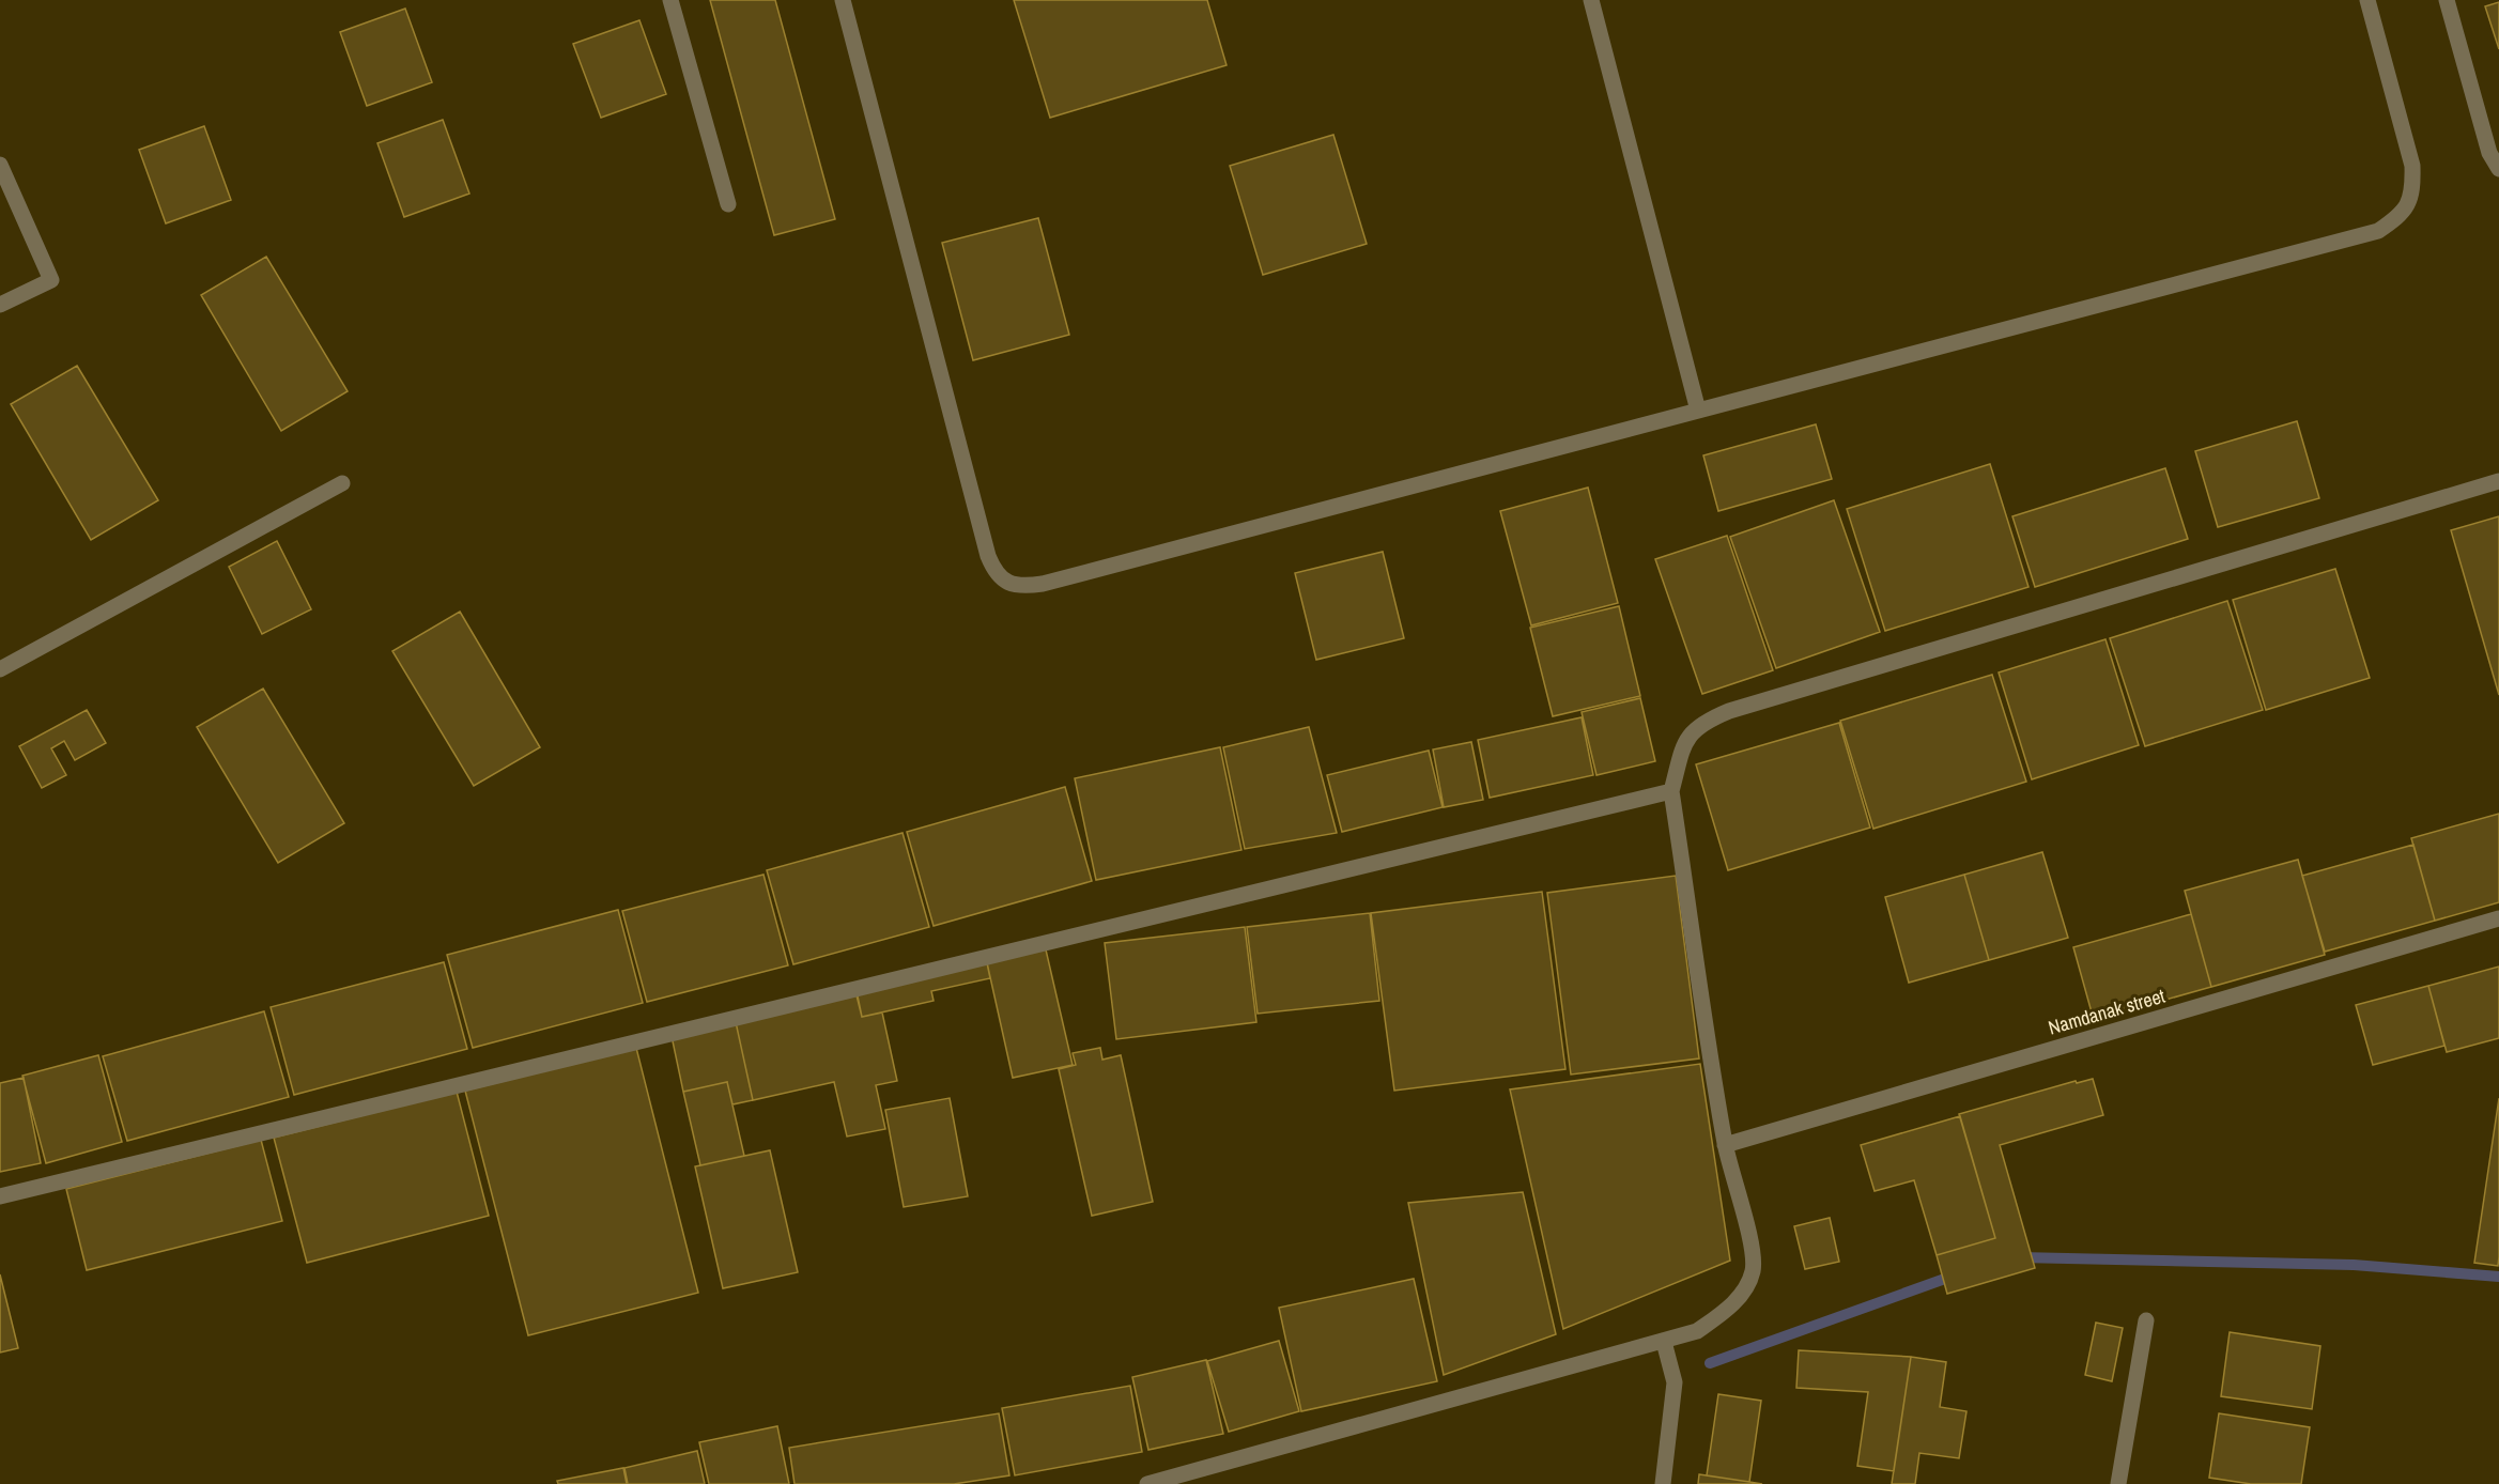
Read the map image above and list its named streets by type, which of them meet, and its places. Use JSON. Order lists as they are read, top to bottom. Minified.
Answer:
{"streets":{"street":["Namdanak street"]}}
